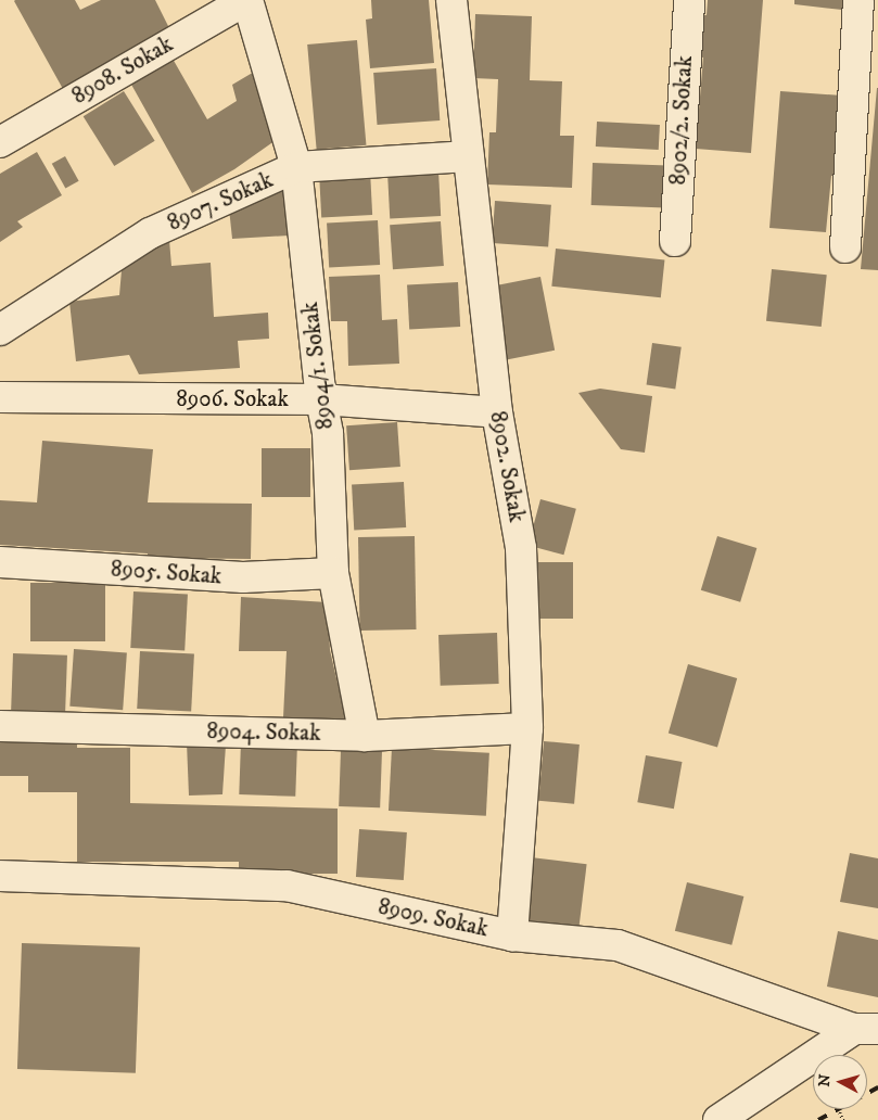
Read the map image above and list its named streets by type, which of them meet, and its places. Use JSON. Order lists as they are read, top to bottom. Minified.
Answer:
{"streets":{"street":["8908. Sokak","8902/2. Sokak","8907. Sokak","8904/1. Sokak","8906. Sokak","8902. Sokak","8905. Sokak","8904. Sokak","8909. Sokak"]},"crossings":[["8908. Sokak","8904/1. Sokak"],["8907. Sokak","8904/1. Sokak"],["8907. Sokak","8902. Sokak"],["8904/1. Sokak","8906. Sokak"],["8904/1. Sokak","8905. Sokak"],["8904/1. Sokak","8904. Sokak"],["8906. Sokak","8902. Sokak"],["8902. Sokak","8904. Sokak"],["8902. Sokak","8909. Sokak"]],"north":"left"}
